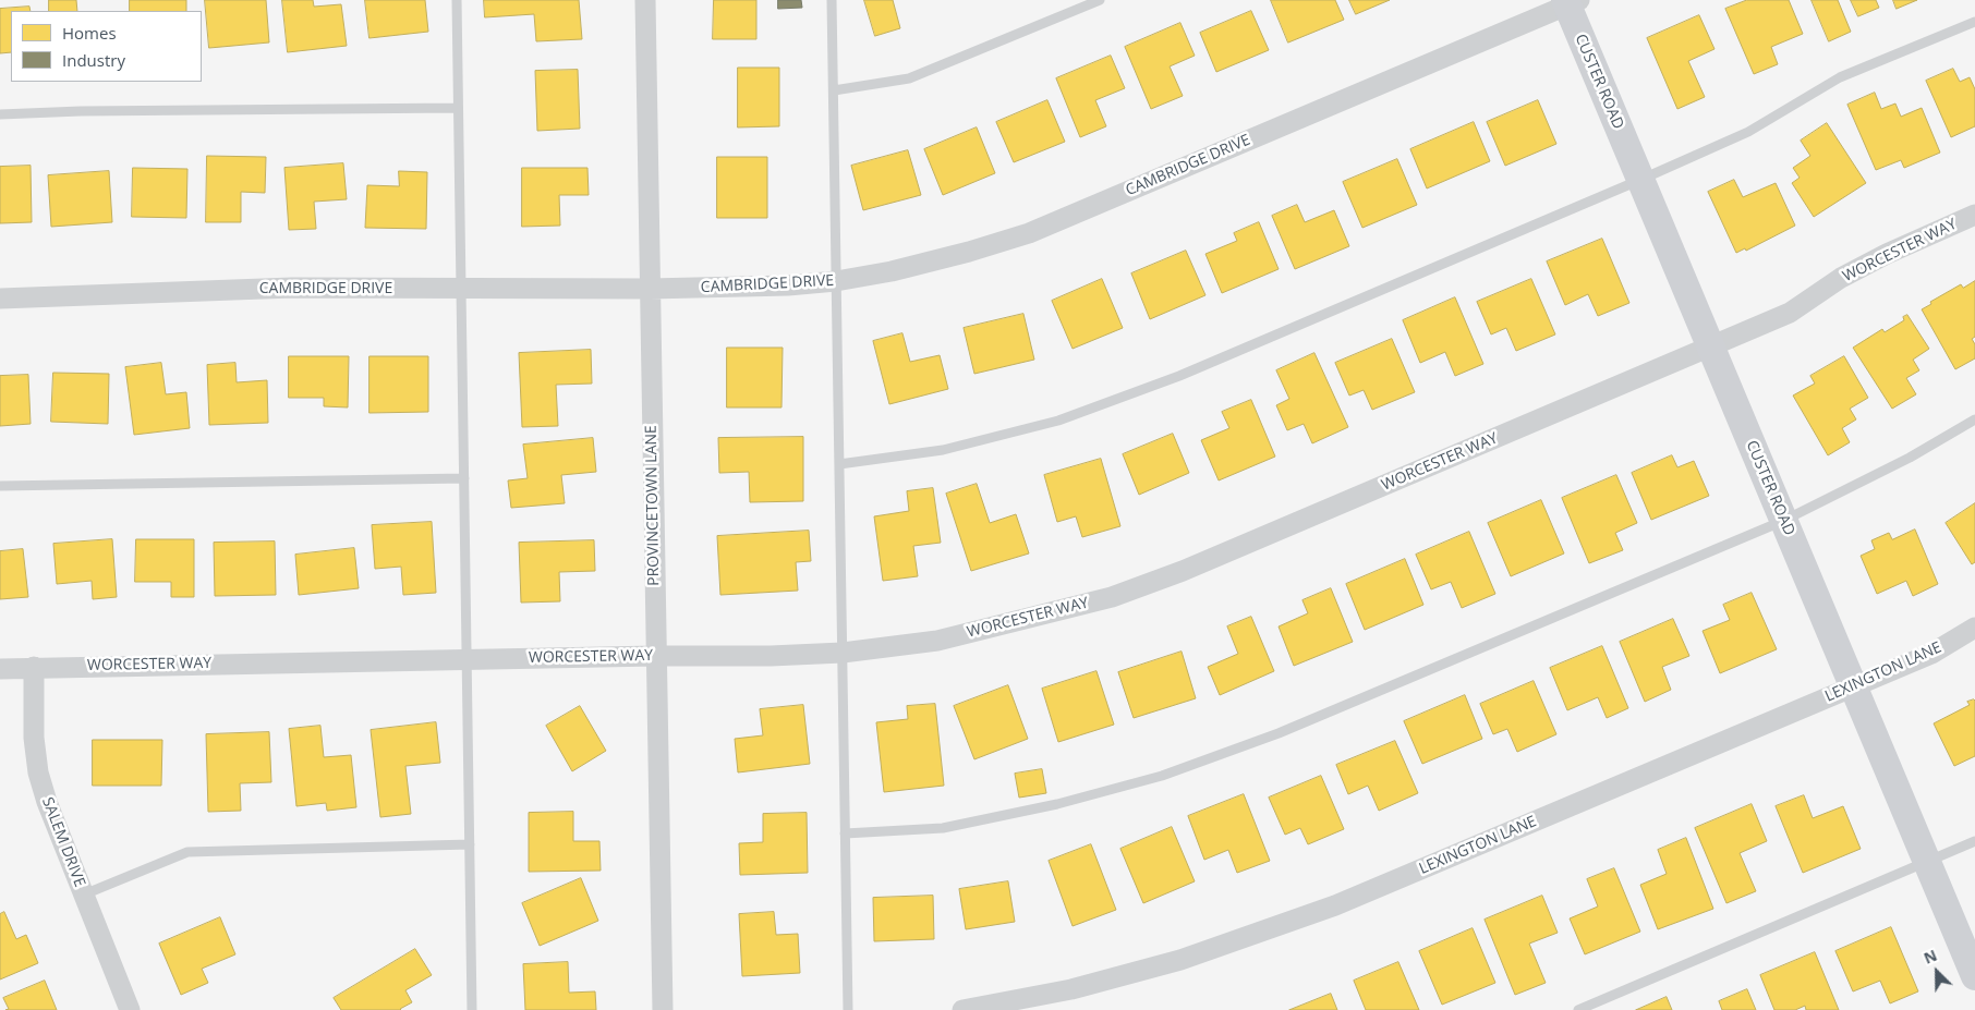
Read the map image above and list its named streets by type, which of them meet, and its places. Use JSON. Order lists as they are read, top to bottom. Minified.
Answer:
{"streets":{"street":["CUSTER ROAD","CAMBRIDGE DRIVE","WORCESTER WAY","PROVINCETOWN LANE","LEXINGTON LANE","SALEM DRIVE"]},"crossings":[["CUSTER ROAD","CAMBRIDGE DRIVE"],["CUSTER ROAD","WORCESTER WAY"],["CUSTER ROAD","LEXINGTON LANE"],["CAMBRIDGE DRIVE","PROVINCETOWN LANE"],["WORCESTER WAY","PROVINCETOWN LANE"],["WORCESTER WAY","SALEM DRIVE"]],"legend":["Homes","Industry"],"north":"top left"}
